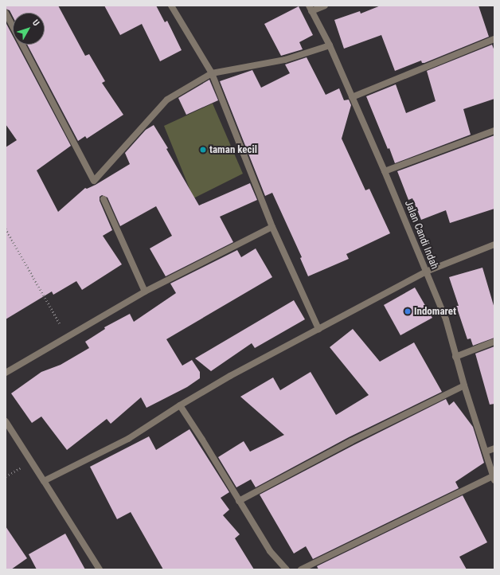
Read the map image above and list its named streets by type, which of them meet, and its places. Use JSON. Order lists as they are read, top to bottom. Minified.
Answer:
{"streets":{"street":["Jalan Candi Indah"]},"places":["taman kecil","Indomaret"],"north":"top right"}
